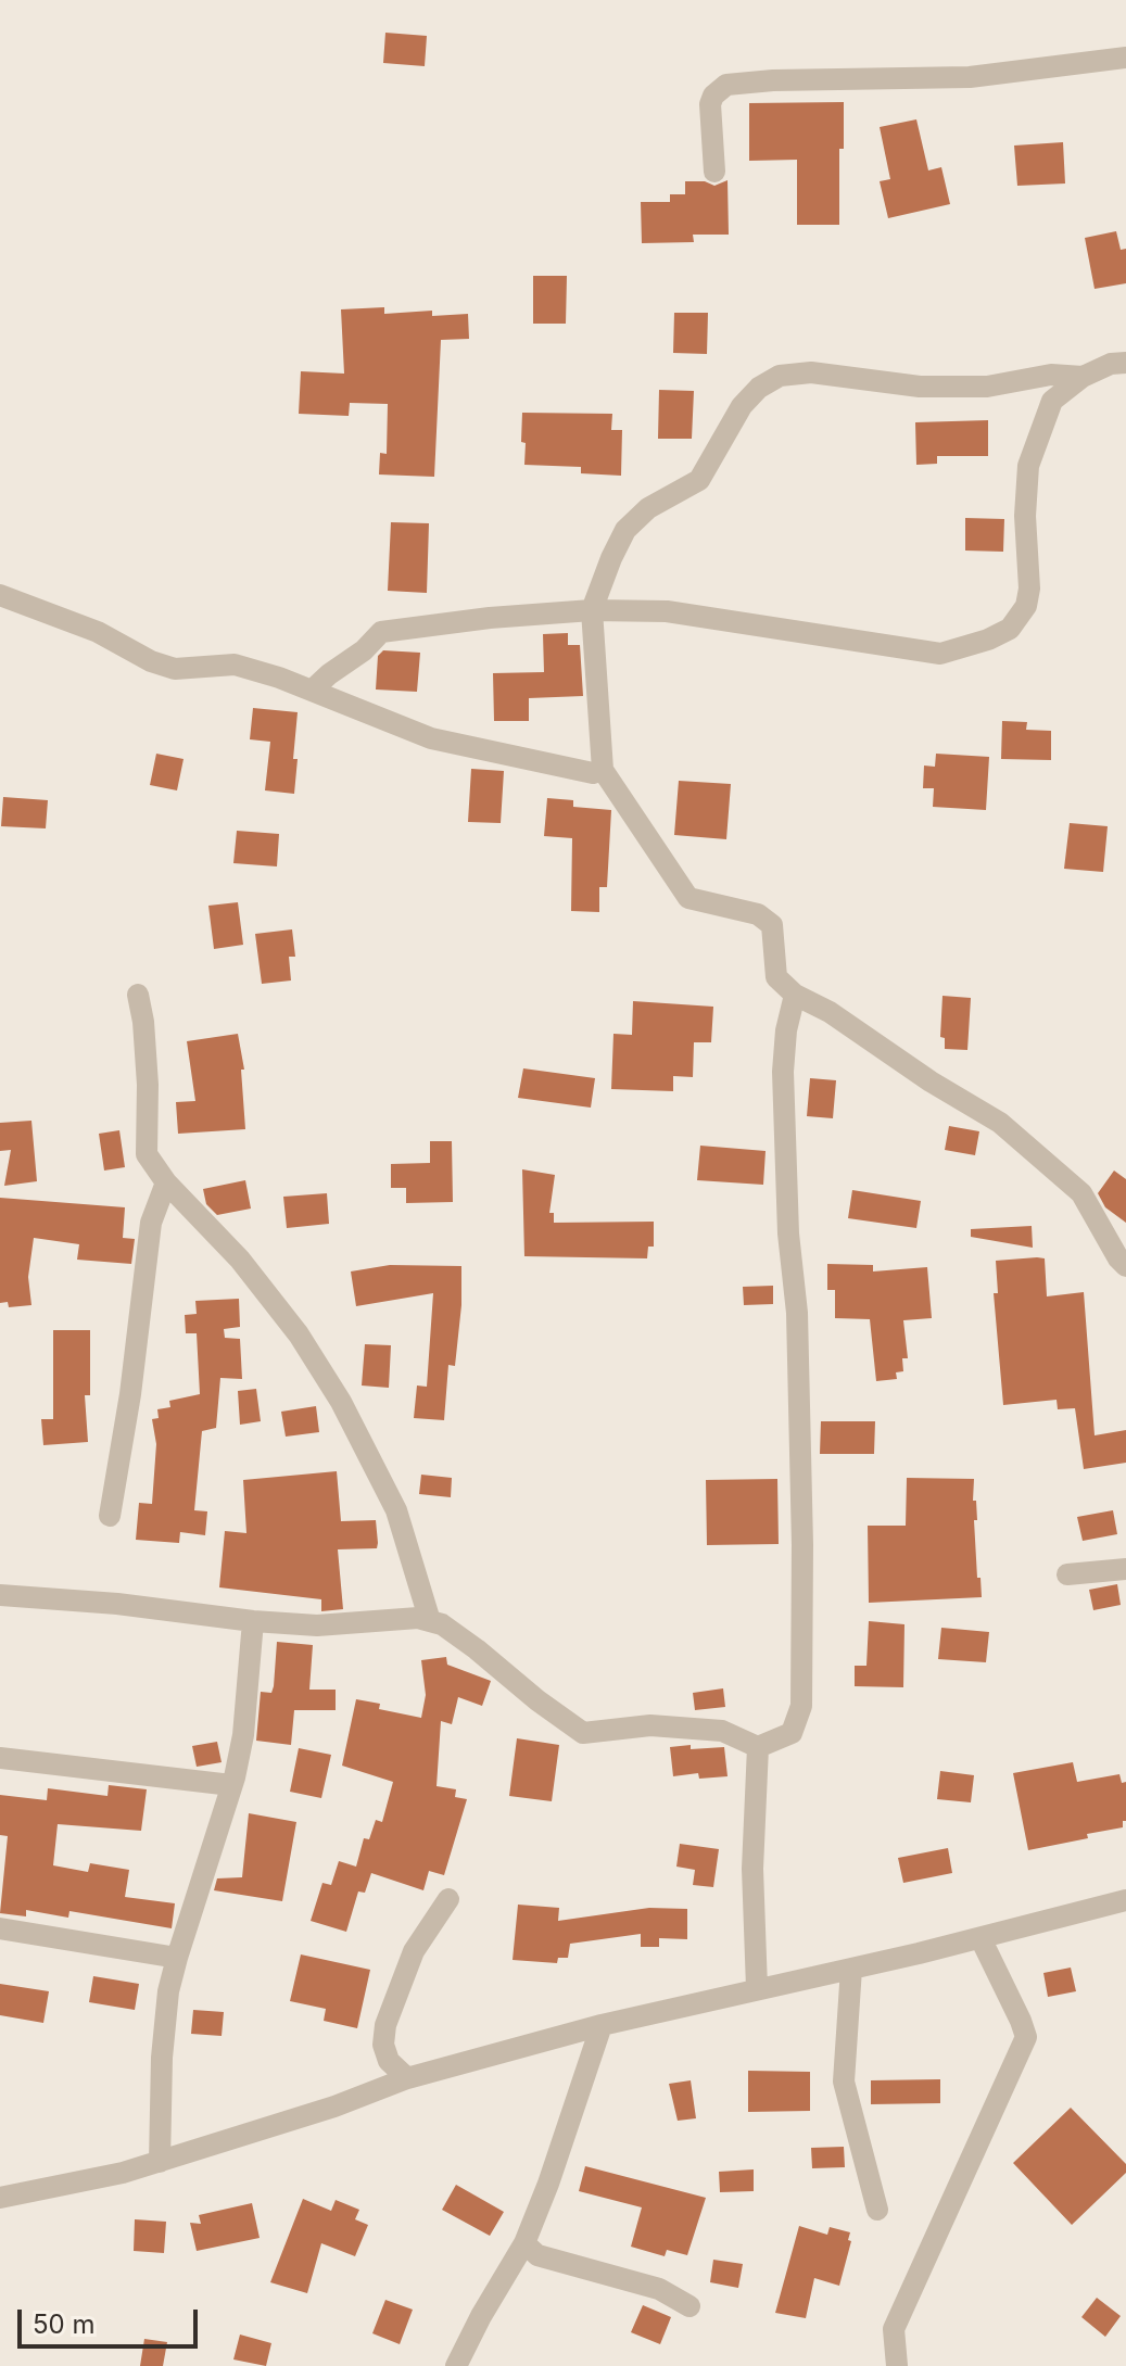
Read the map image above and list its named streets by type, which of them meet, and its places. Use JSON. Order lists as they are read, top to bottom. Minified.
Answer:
{"scale_bar":"50 m"}
